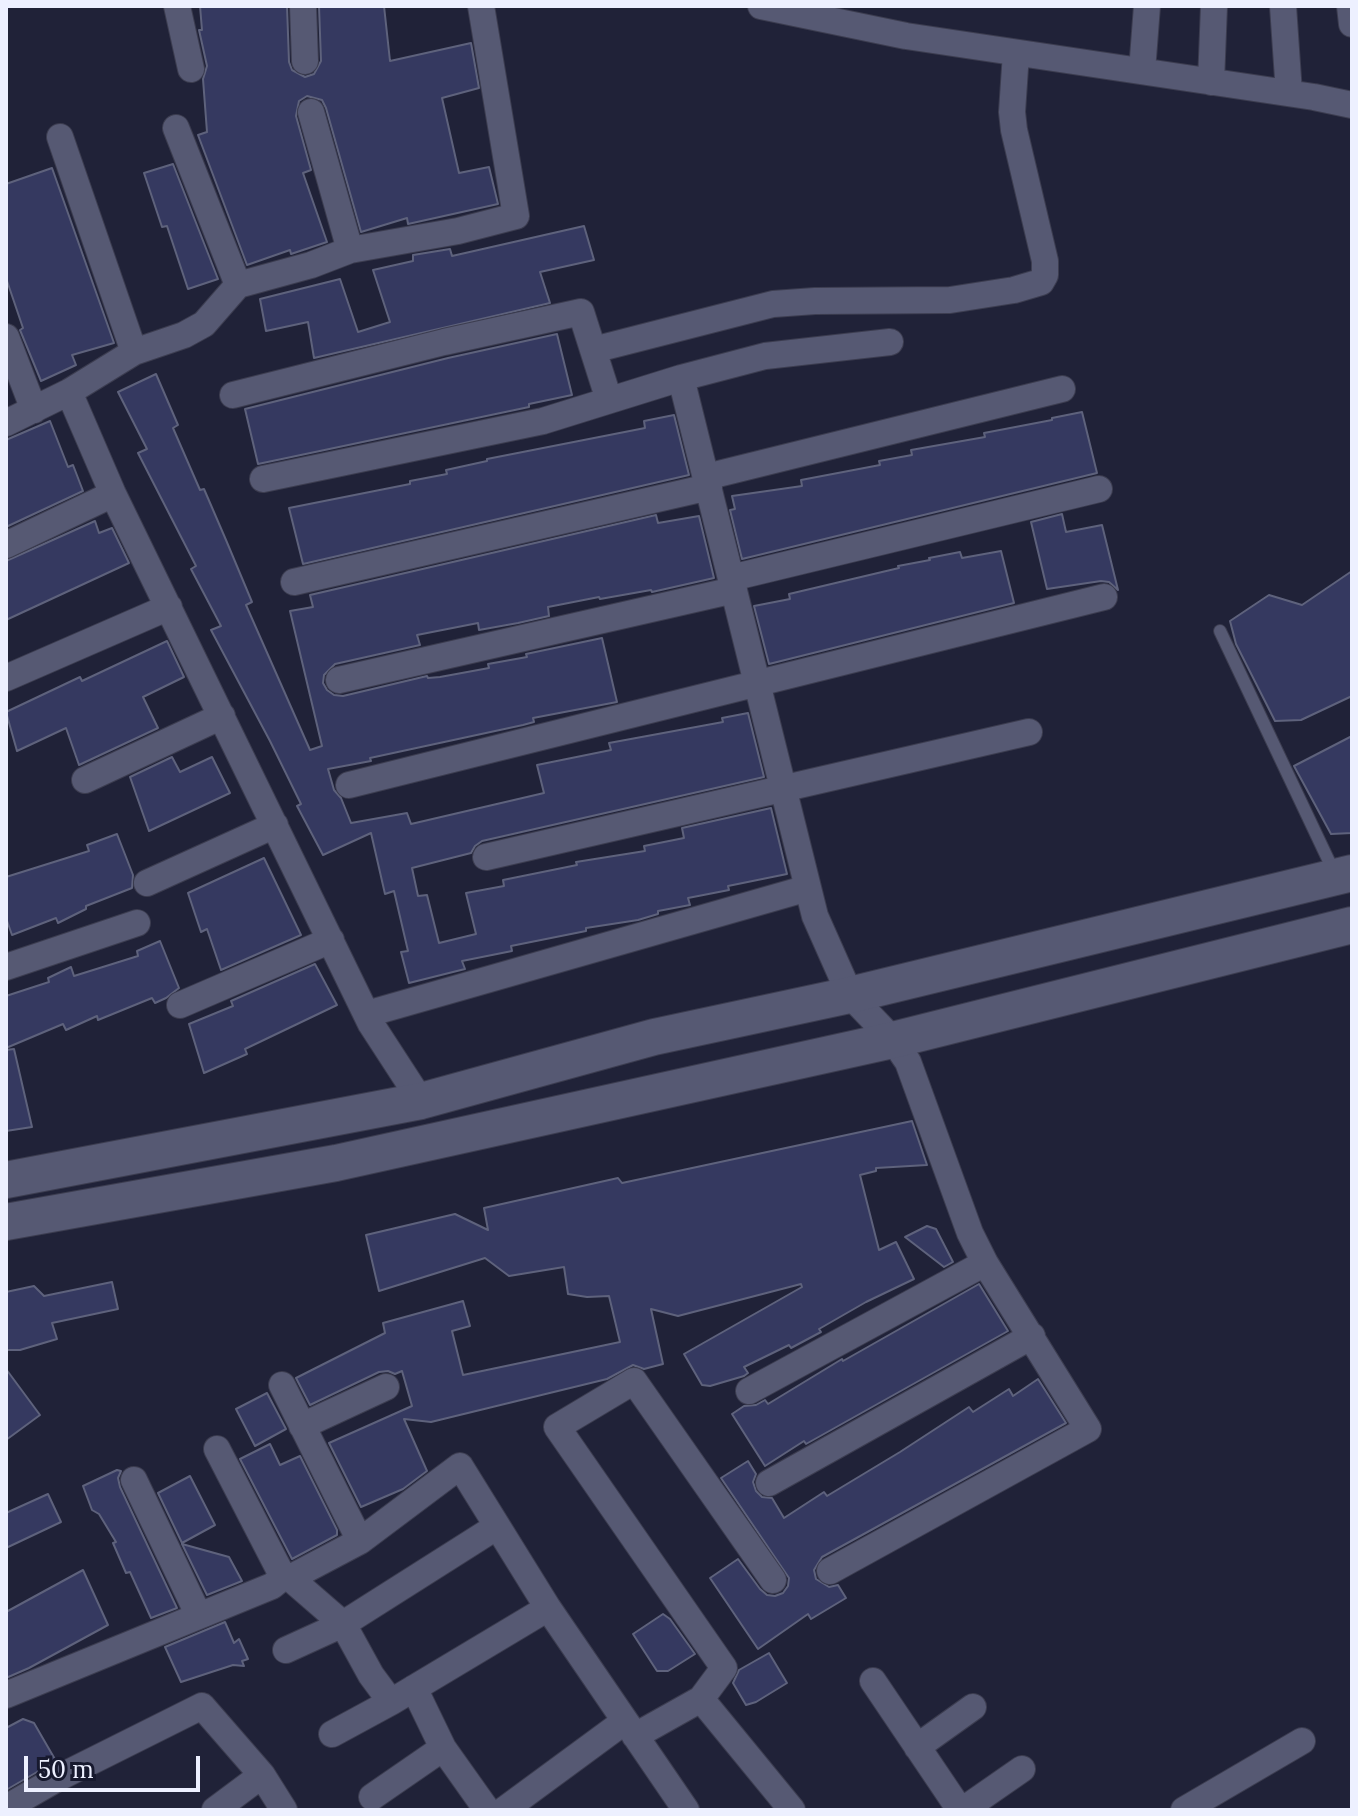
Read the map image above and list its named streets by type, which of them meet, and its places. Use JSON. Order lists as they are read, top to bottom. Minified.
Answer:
{"scale_bar":"50 m"}
